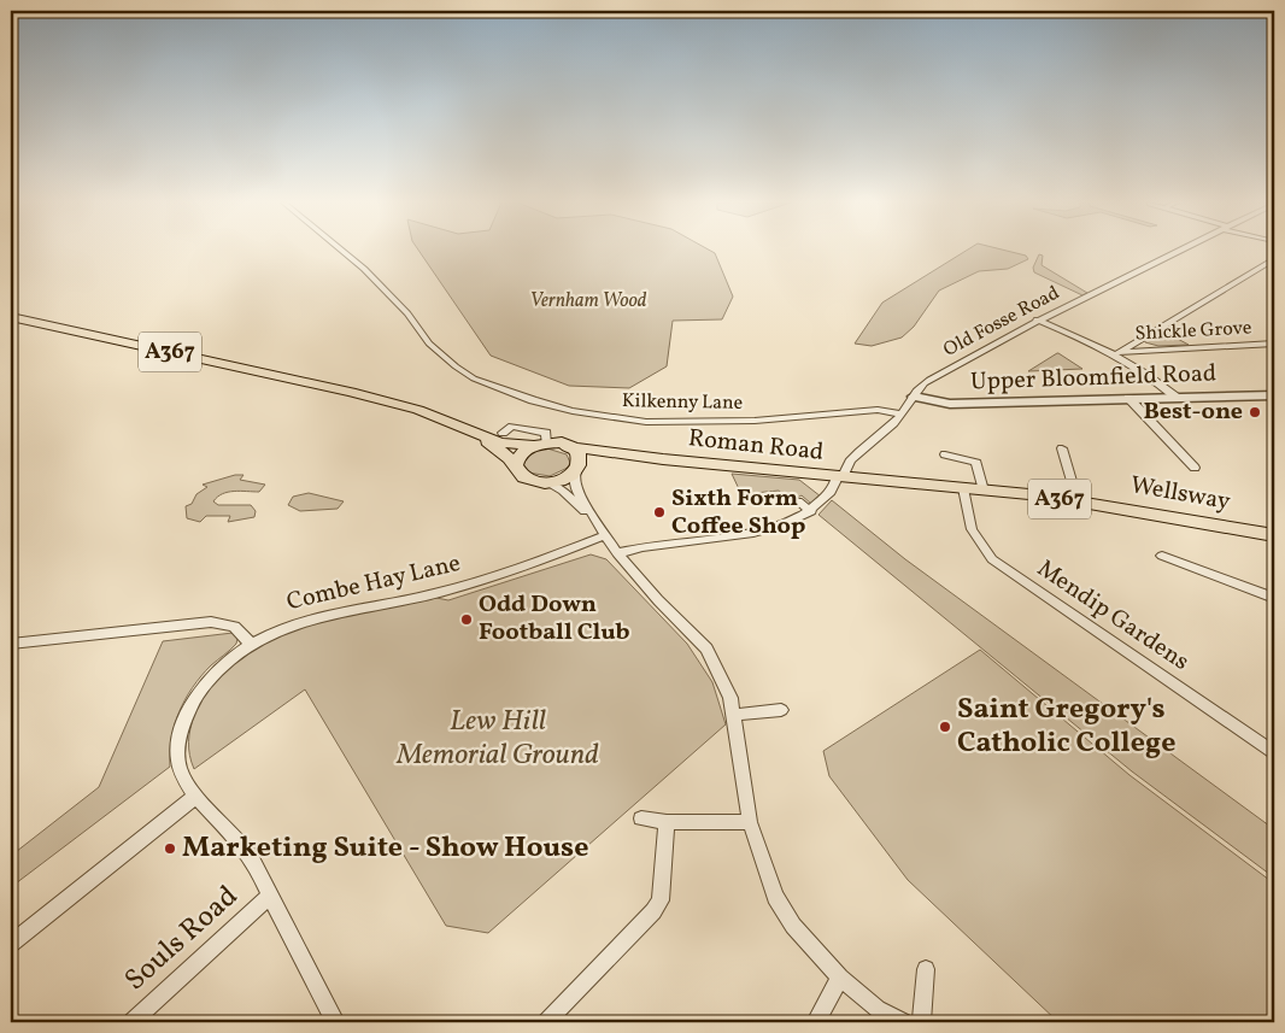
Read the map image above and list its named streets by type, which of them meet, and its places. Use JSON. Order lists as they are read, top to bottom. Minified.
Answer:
{"streets":{"main road":["A367","Roman Road","Wellsway"],"street":["Old Fosse Road","Shickle Grove","Upper Bloomfield Road","Kilkenny Lane","Combe Hay Lane","Mendip Gardens","Souls Road"]},"crossings":[["Old Fosse Road","Upper Bloomfield Road"],["Old Fosse Road","Kilkenny Lane"],["Old Fosse Road","Roman Road"],["Old Fosse Road","Wellsway"],["A367","Roman Road"],["Roman Road","Wellsway"],["Wellsway","Mendip Gardens"],["Combe Hay Lane","Souls Road"]],"parks":["Vernham Wood","Lew Hill Memorial Ground"],"places":["Best-one","Sixth Form Coffee Shop","Odd Down Football Club","Saint Gregory's Catholic College","Marketing Suite - Show House"]}
